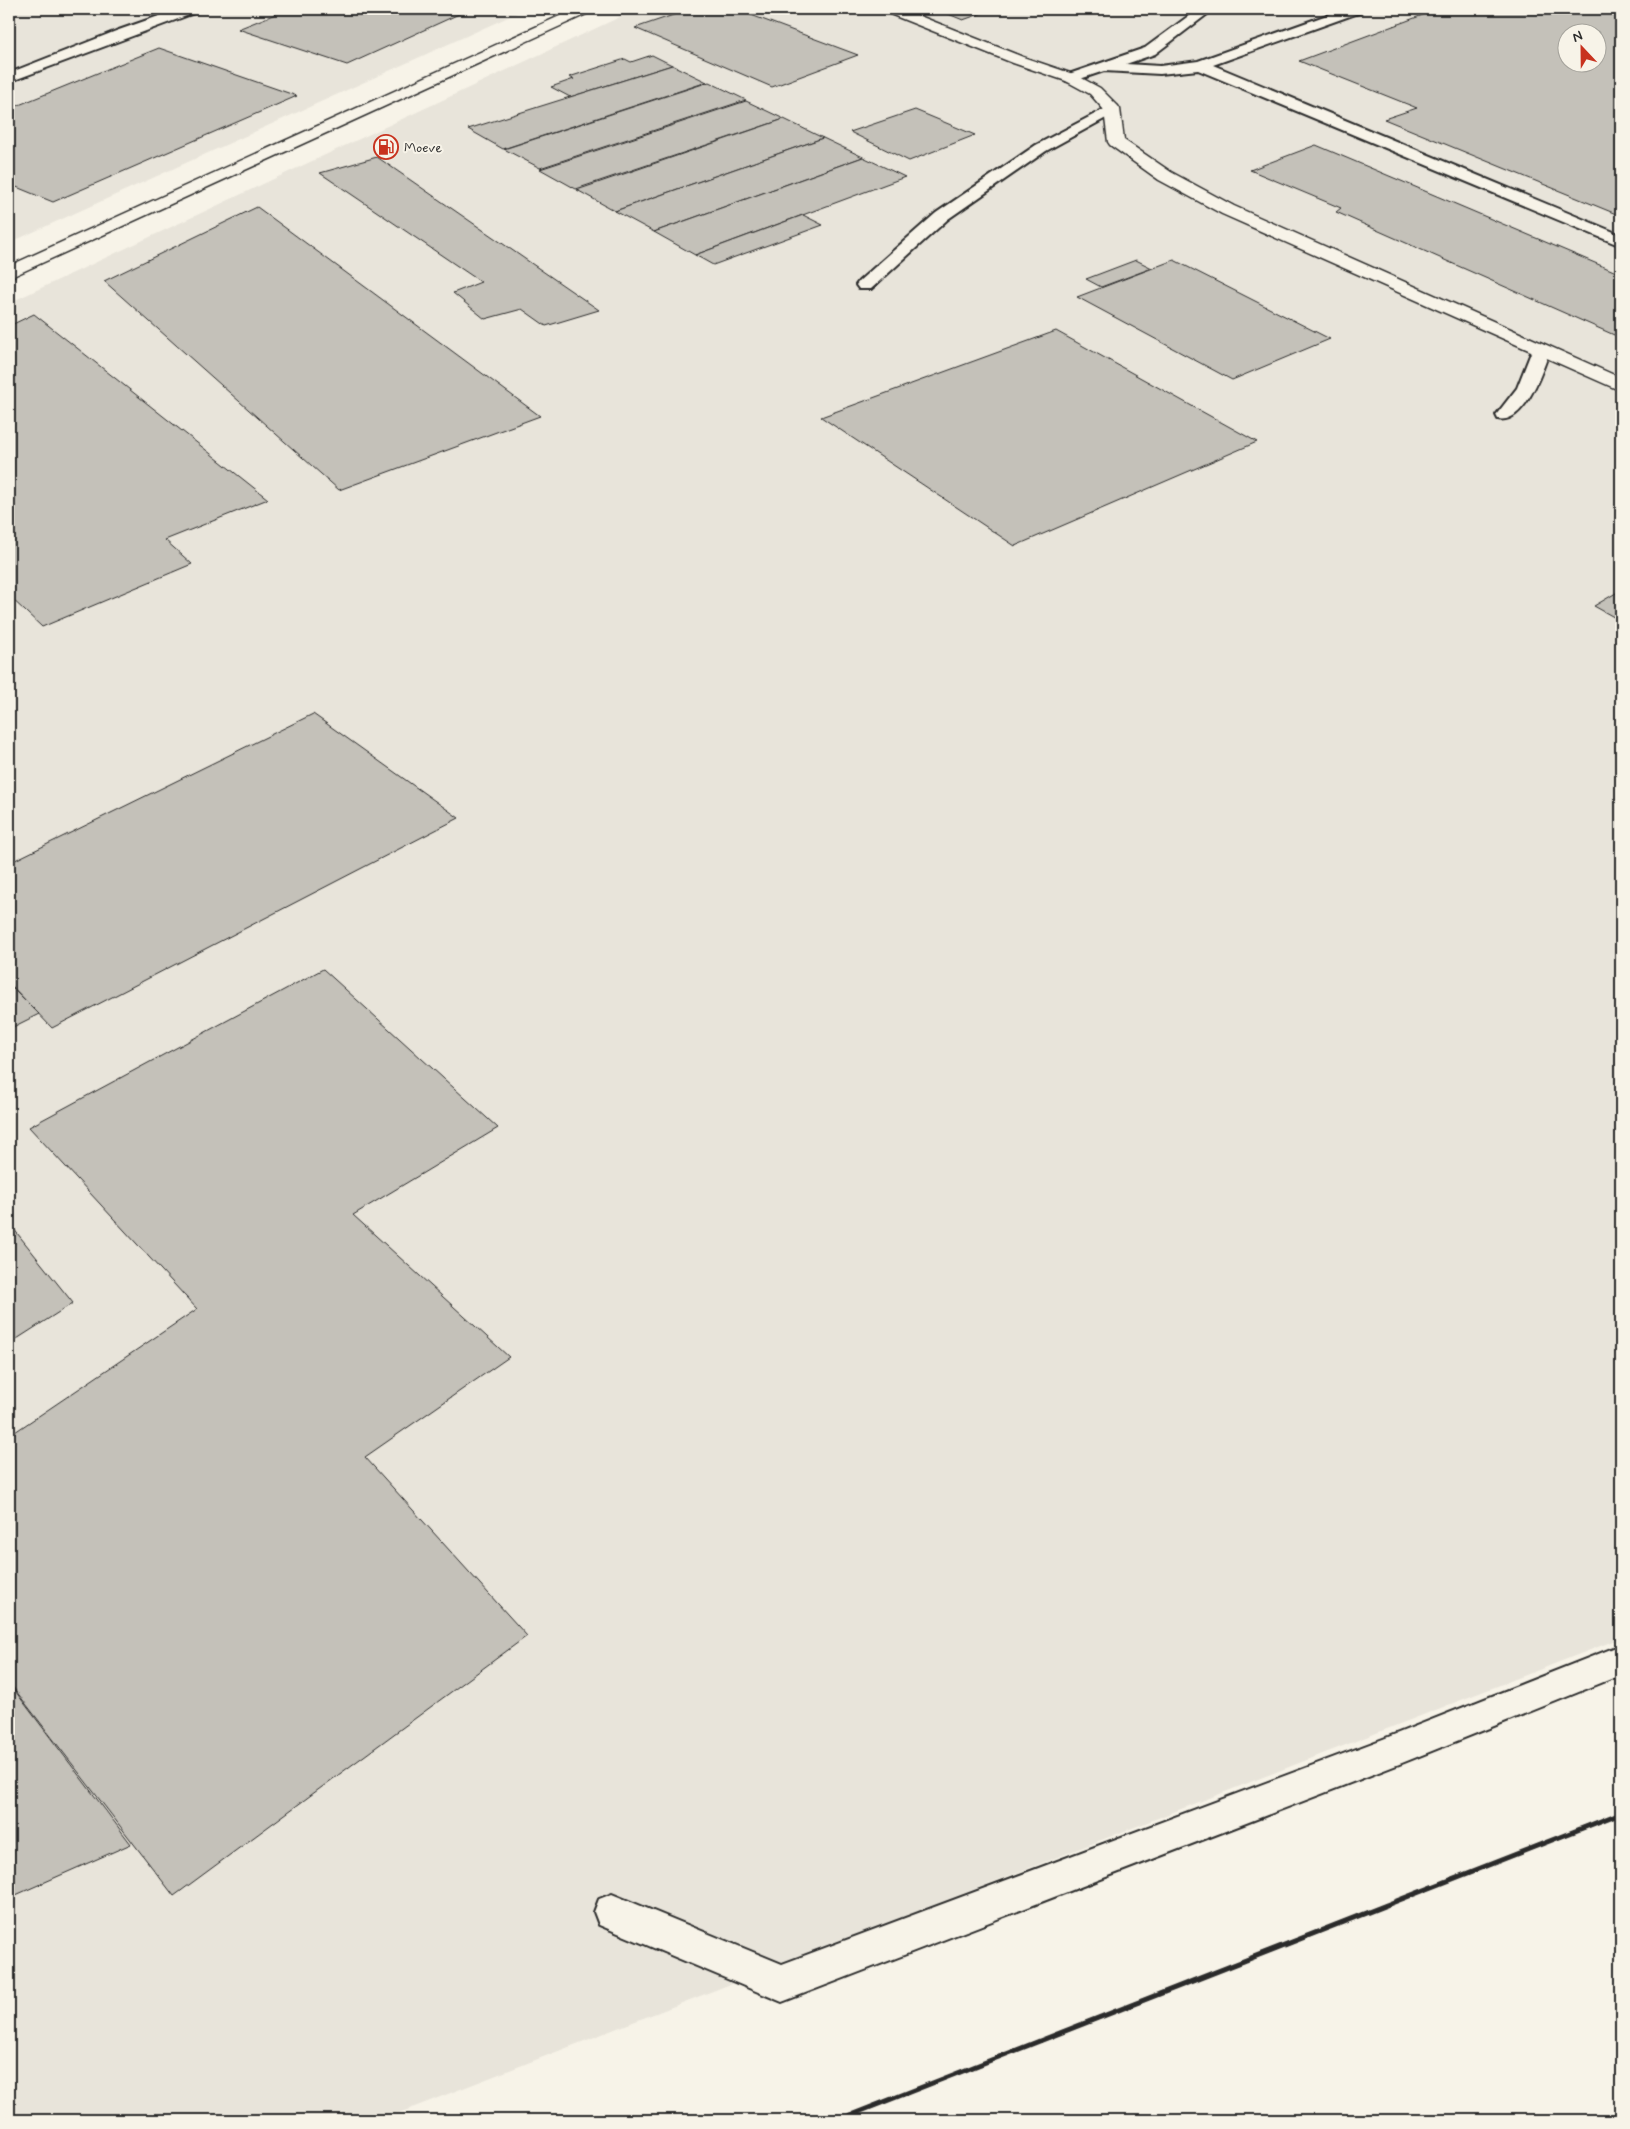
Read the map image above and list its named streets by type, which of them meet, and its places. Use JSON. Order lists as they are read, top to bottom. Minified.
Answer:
{"places":{"fuel station":["Moeve"]},"north":"top"}
